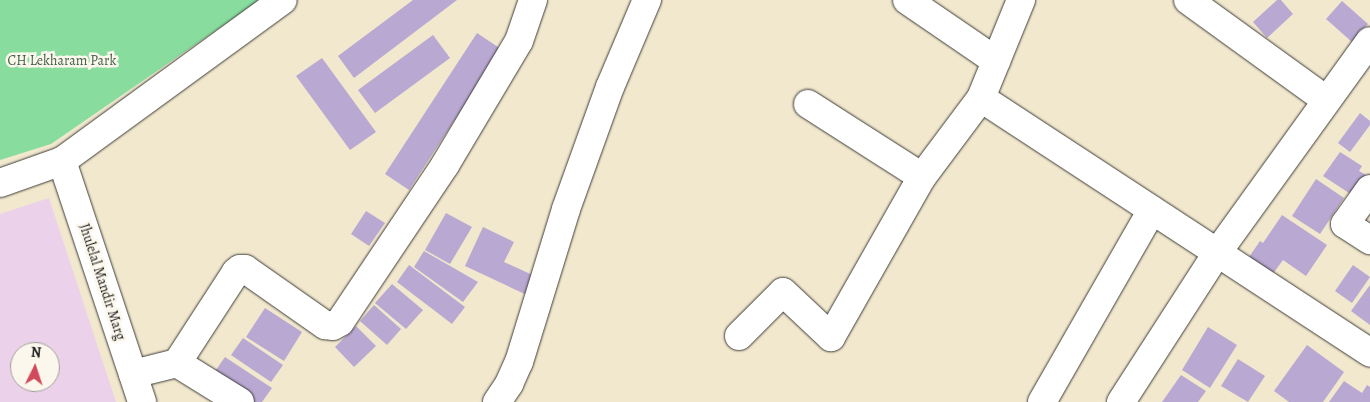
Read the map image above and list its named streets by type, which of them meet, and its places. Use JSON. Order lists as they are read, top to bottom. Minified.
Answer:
{"streets":{"street":["Jhulelal Mandir Marg"]},"parks":["CH Lekharam Park"],"north":"top"}
